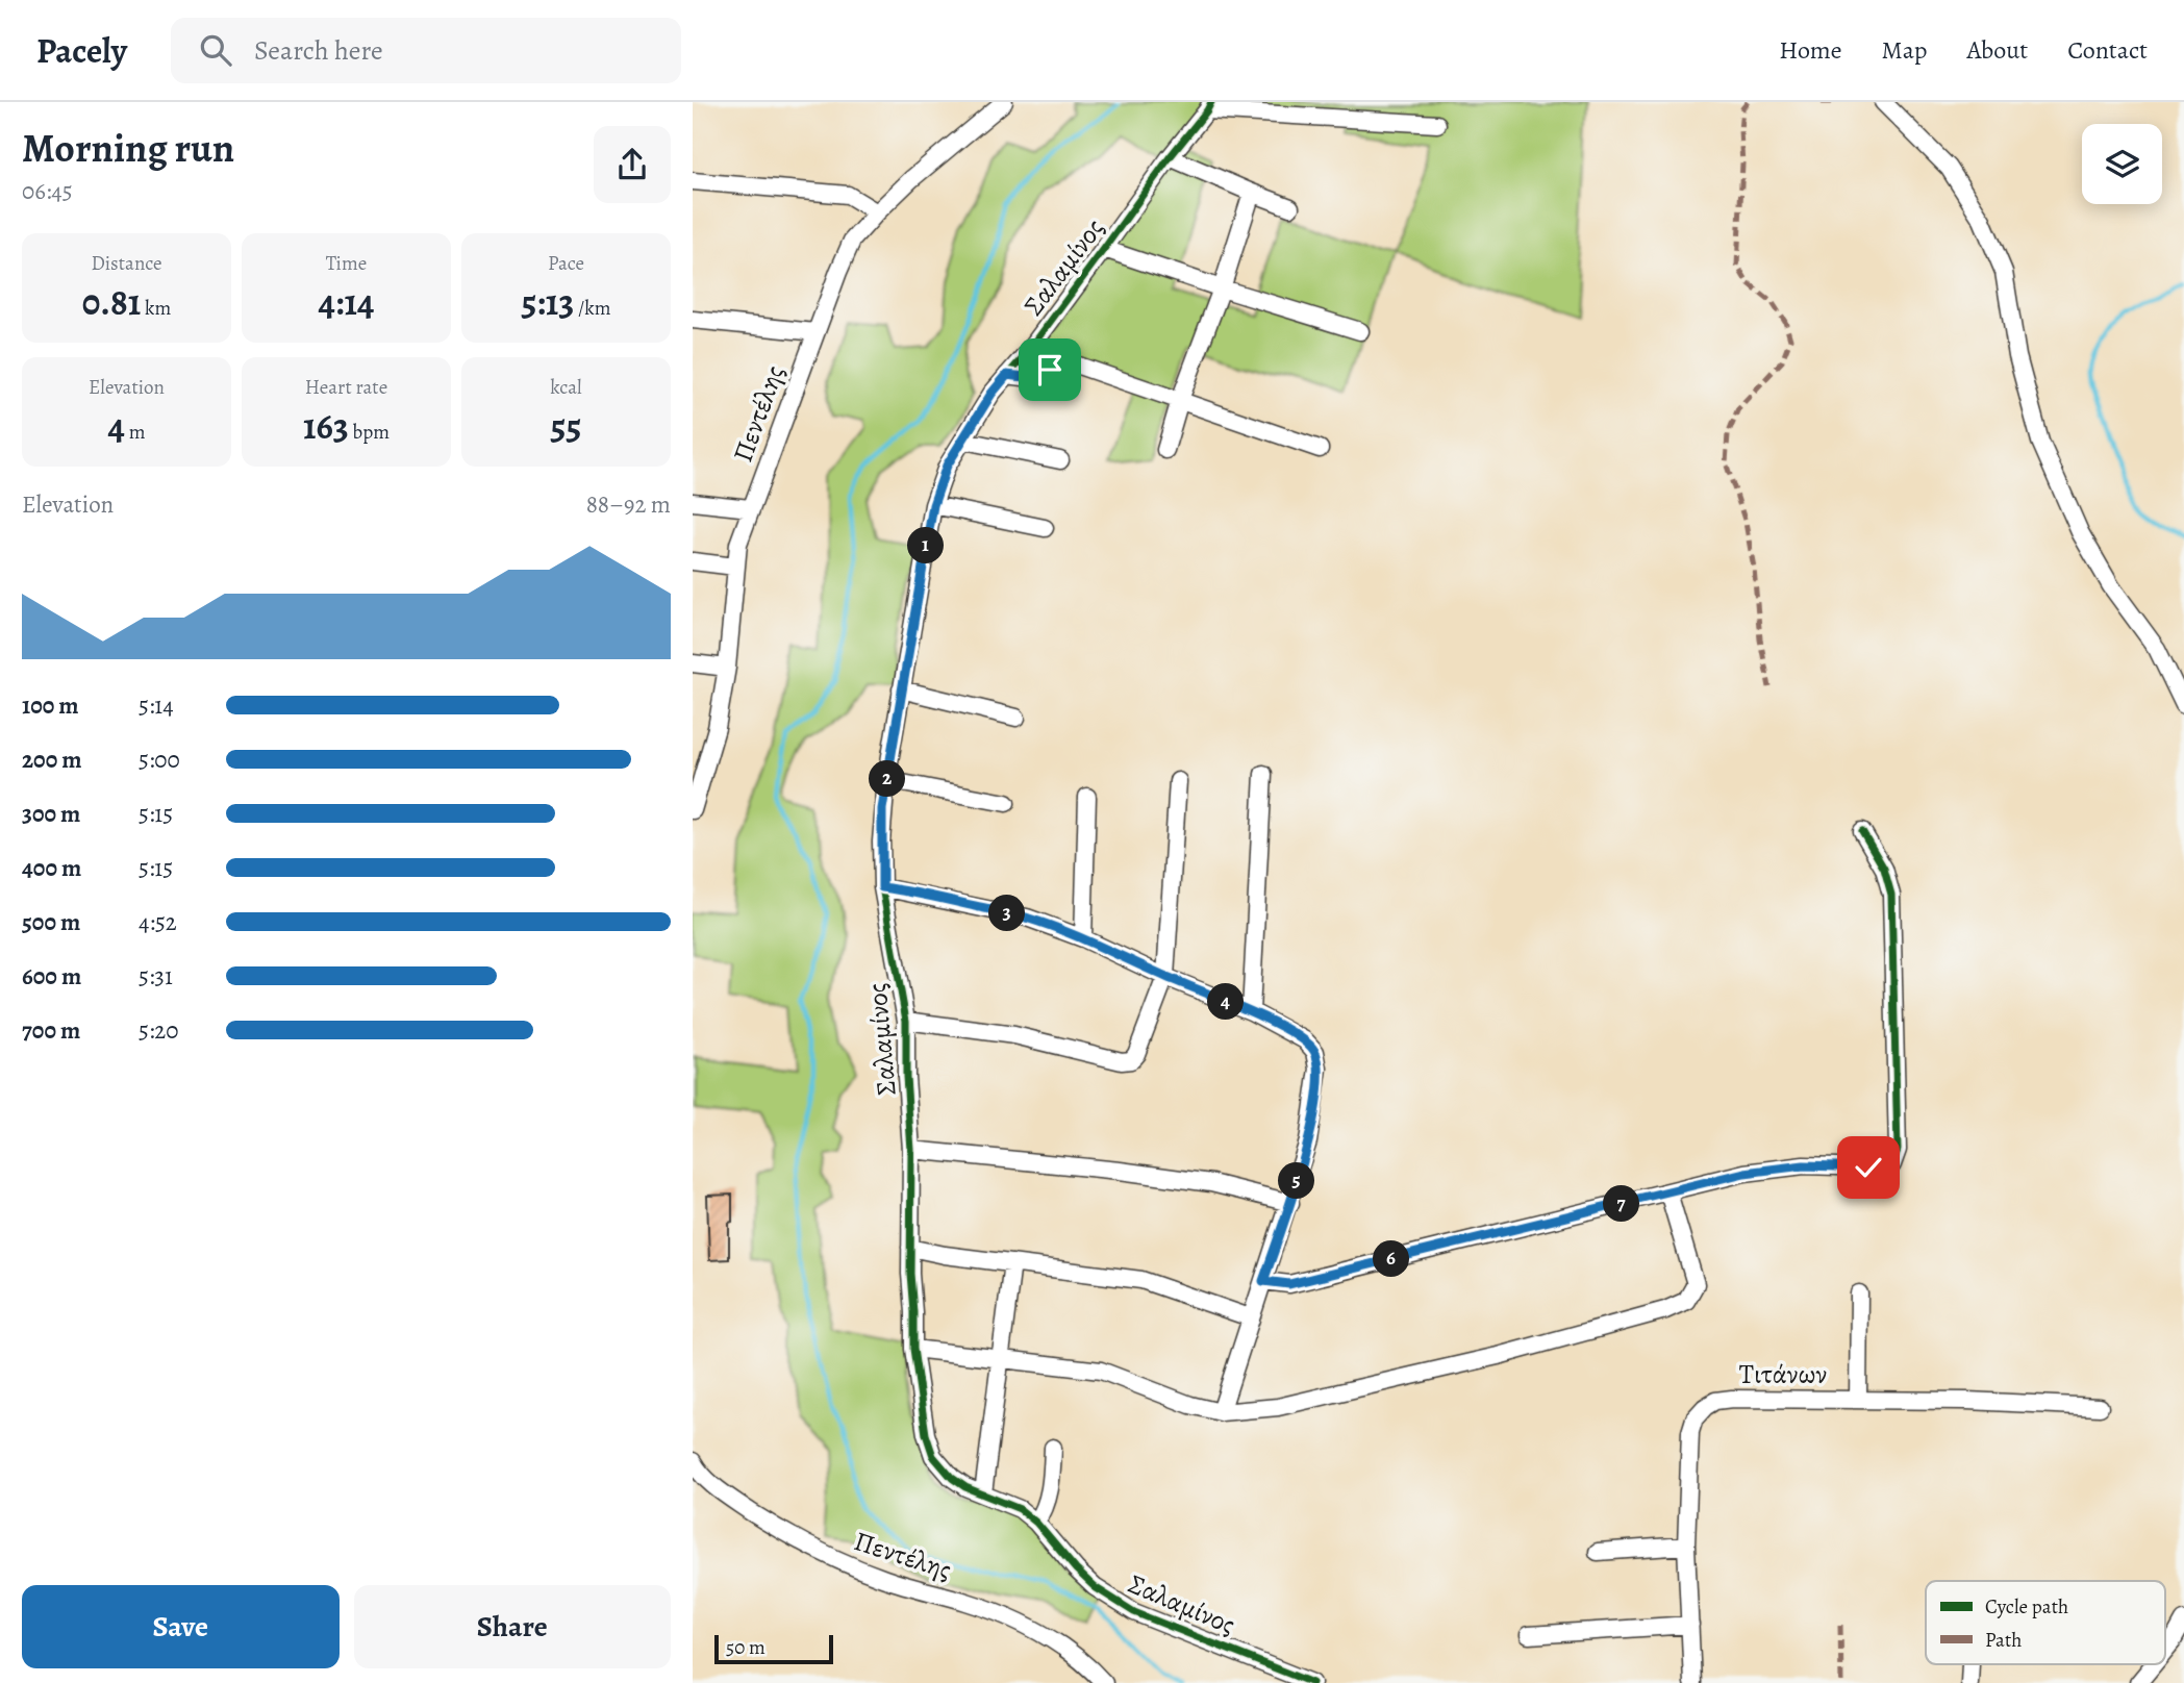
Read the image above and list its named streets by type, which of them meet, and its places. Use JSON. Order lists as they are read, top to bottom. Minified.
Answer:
{"streets":{"street":["Σαλαμίνος","Πεντέλης","Τιτάνων"]},"legend":["Cycle path","Path"],"scale_bar":"50 m","page":{"header":"Pacely","search":"Search here","nav":["Home","Map","About","Contact"],"heading":["Morning run","06:45"],"stats":[["Distance","0.81 km"],["Time","4:14"],["Pace","5:13 /km"],["Elevation","4 m"],["Heart rate","163 bpm"],["kcal","55"]],"chart":["Elevation","88–92 m"],"pins":["1","2","3","4","5","7","6"],"list":[{"name":"100 m","note":"5:14"},{"name":"200 m","note":"5:00"},{"name":"300 m","note":"5:15"},{"name":"400 m","note":"5:15"},{"name":"500 m","note":"4:52"},{"name":"600 m","note":"5:31"},{"name":"700 m","note":"5:20"}],"buttons":["Save","Share"],"scale":"50 m"}}
